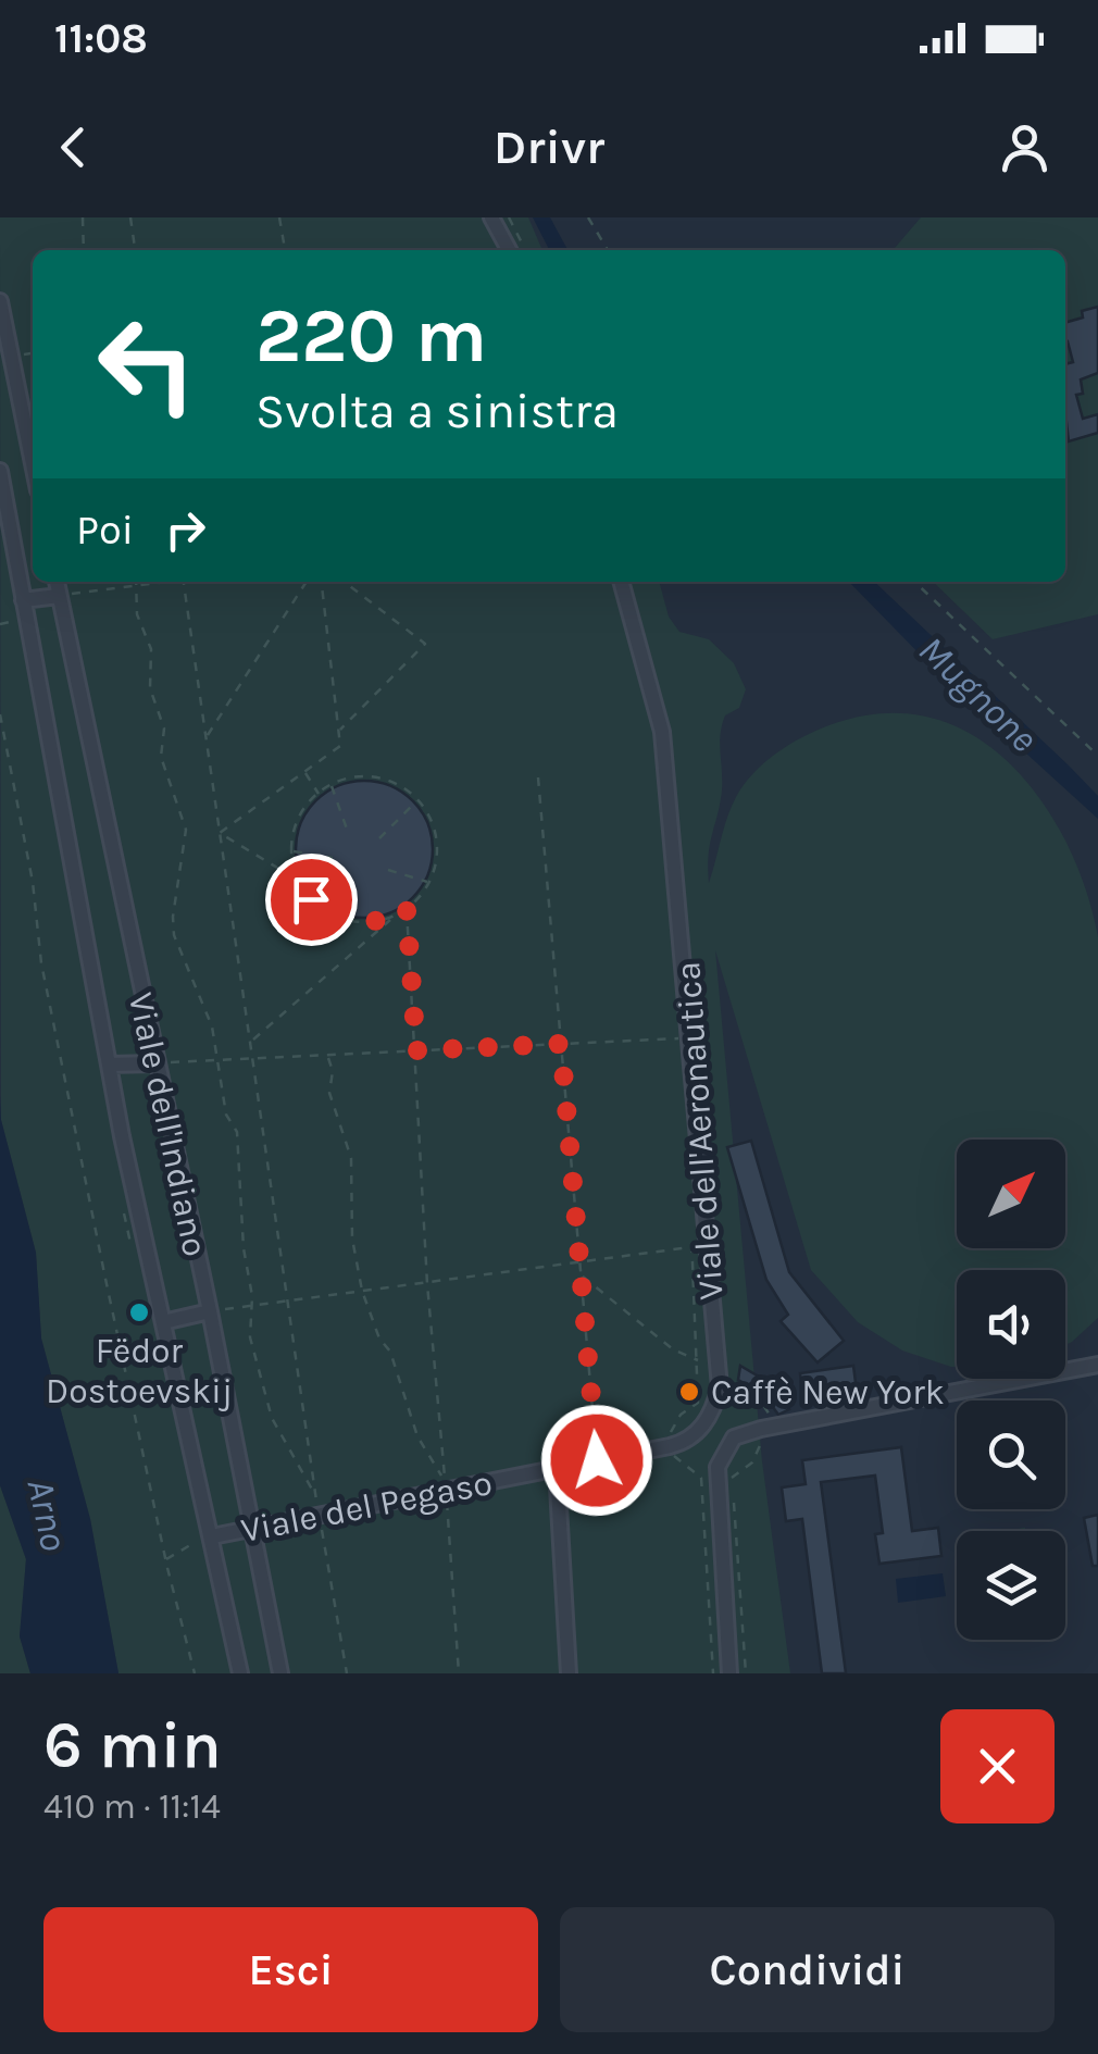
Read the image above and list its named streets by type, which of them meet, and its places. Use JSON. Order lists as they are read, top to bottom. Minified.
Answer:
{"streets":{"street":["Viale dell'Indiano","Viale dell'Aeronautica","Viale del Pegaso"]},"crossings":[["Viale dell'Indiano","Viale del Pegaso"],["Viale dell'Aeronautica","Viale del Pegaso"]],"water":["Mugnone","Arno"],"places":["Fëdor Dostoevskij","Caffè New York"],"north":"top right","page":{"status":"11:08","header":"Drivr","turn":["220 m","Svolta a sinistra"],"then":"Poi","heading":["6 min","410 m · 11:14"],"buttons":["Esci","Condividi"]}}
